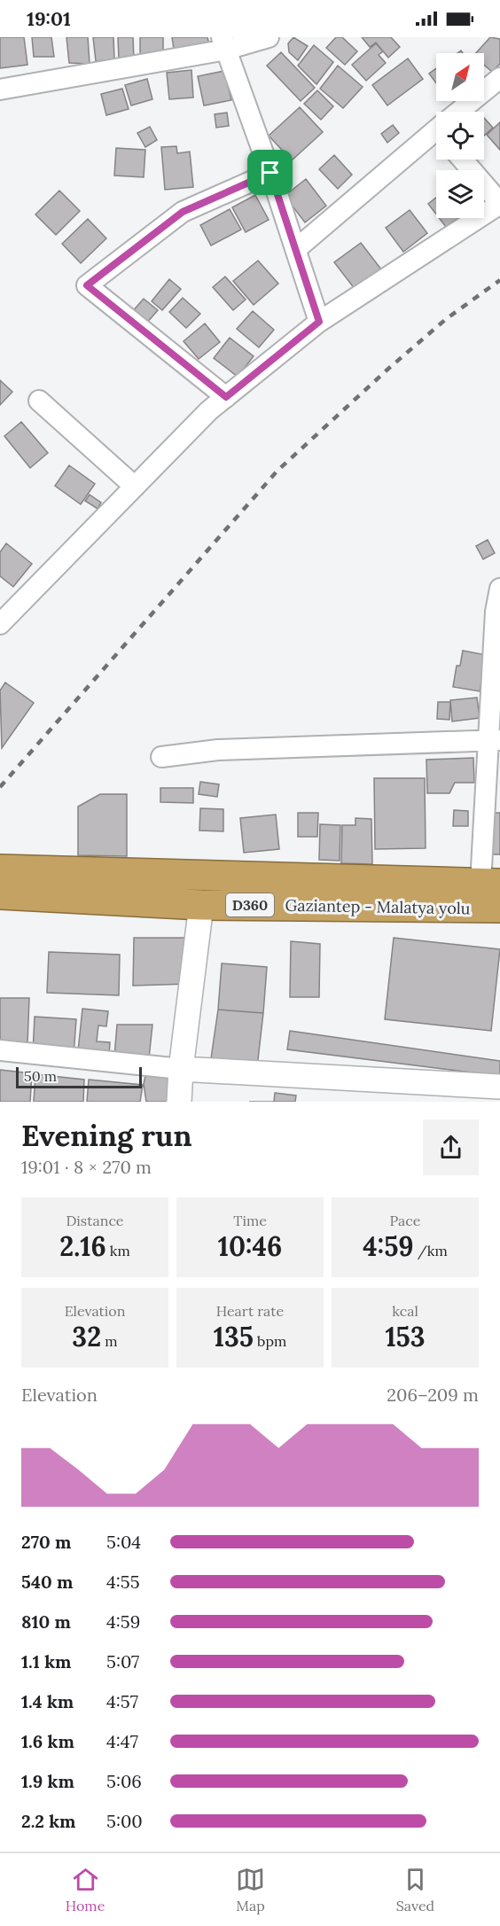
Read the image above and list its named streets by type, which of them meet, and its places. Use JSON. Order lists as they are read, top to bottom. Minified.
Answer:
{"streets":{"highway":["D360","Gaziantep - Malatya yolu"]},"scale_bar":"50 m","north":"top right","page":{"status":"19:01","scale":"50 m","heading":["Evening run","19:01 · 8 × 270 m"],"stats":[["Distance","2.16 km"],["Time","10:46"],["Pace","4:59 /km"],["Elevation","32 m"],["Heart rate","135 bpm"],["kcal","153"]],"chart":["Elevation","206–209 m"],"list":[{"name":"270 m","note":"5:04"},{"name":"540 m","note":"4:55"},{"name":"810 m","note":"4:59"},{"name":"1.1 km","note":"5:07"},{"name":"1.4 km","note":"4:57"},{"name":"1.6 km","note":"4:47"},{"name":"1.9 km","note":"5:06"},{"name":"2.2 km","note":"5:00"}],"tabs":["Home","Map","Saved"]}}
